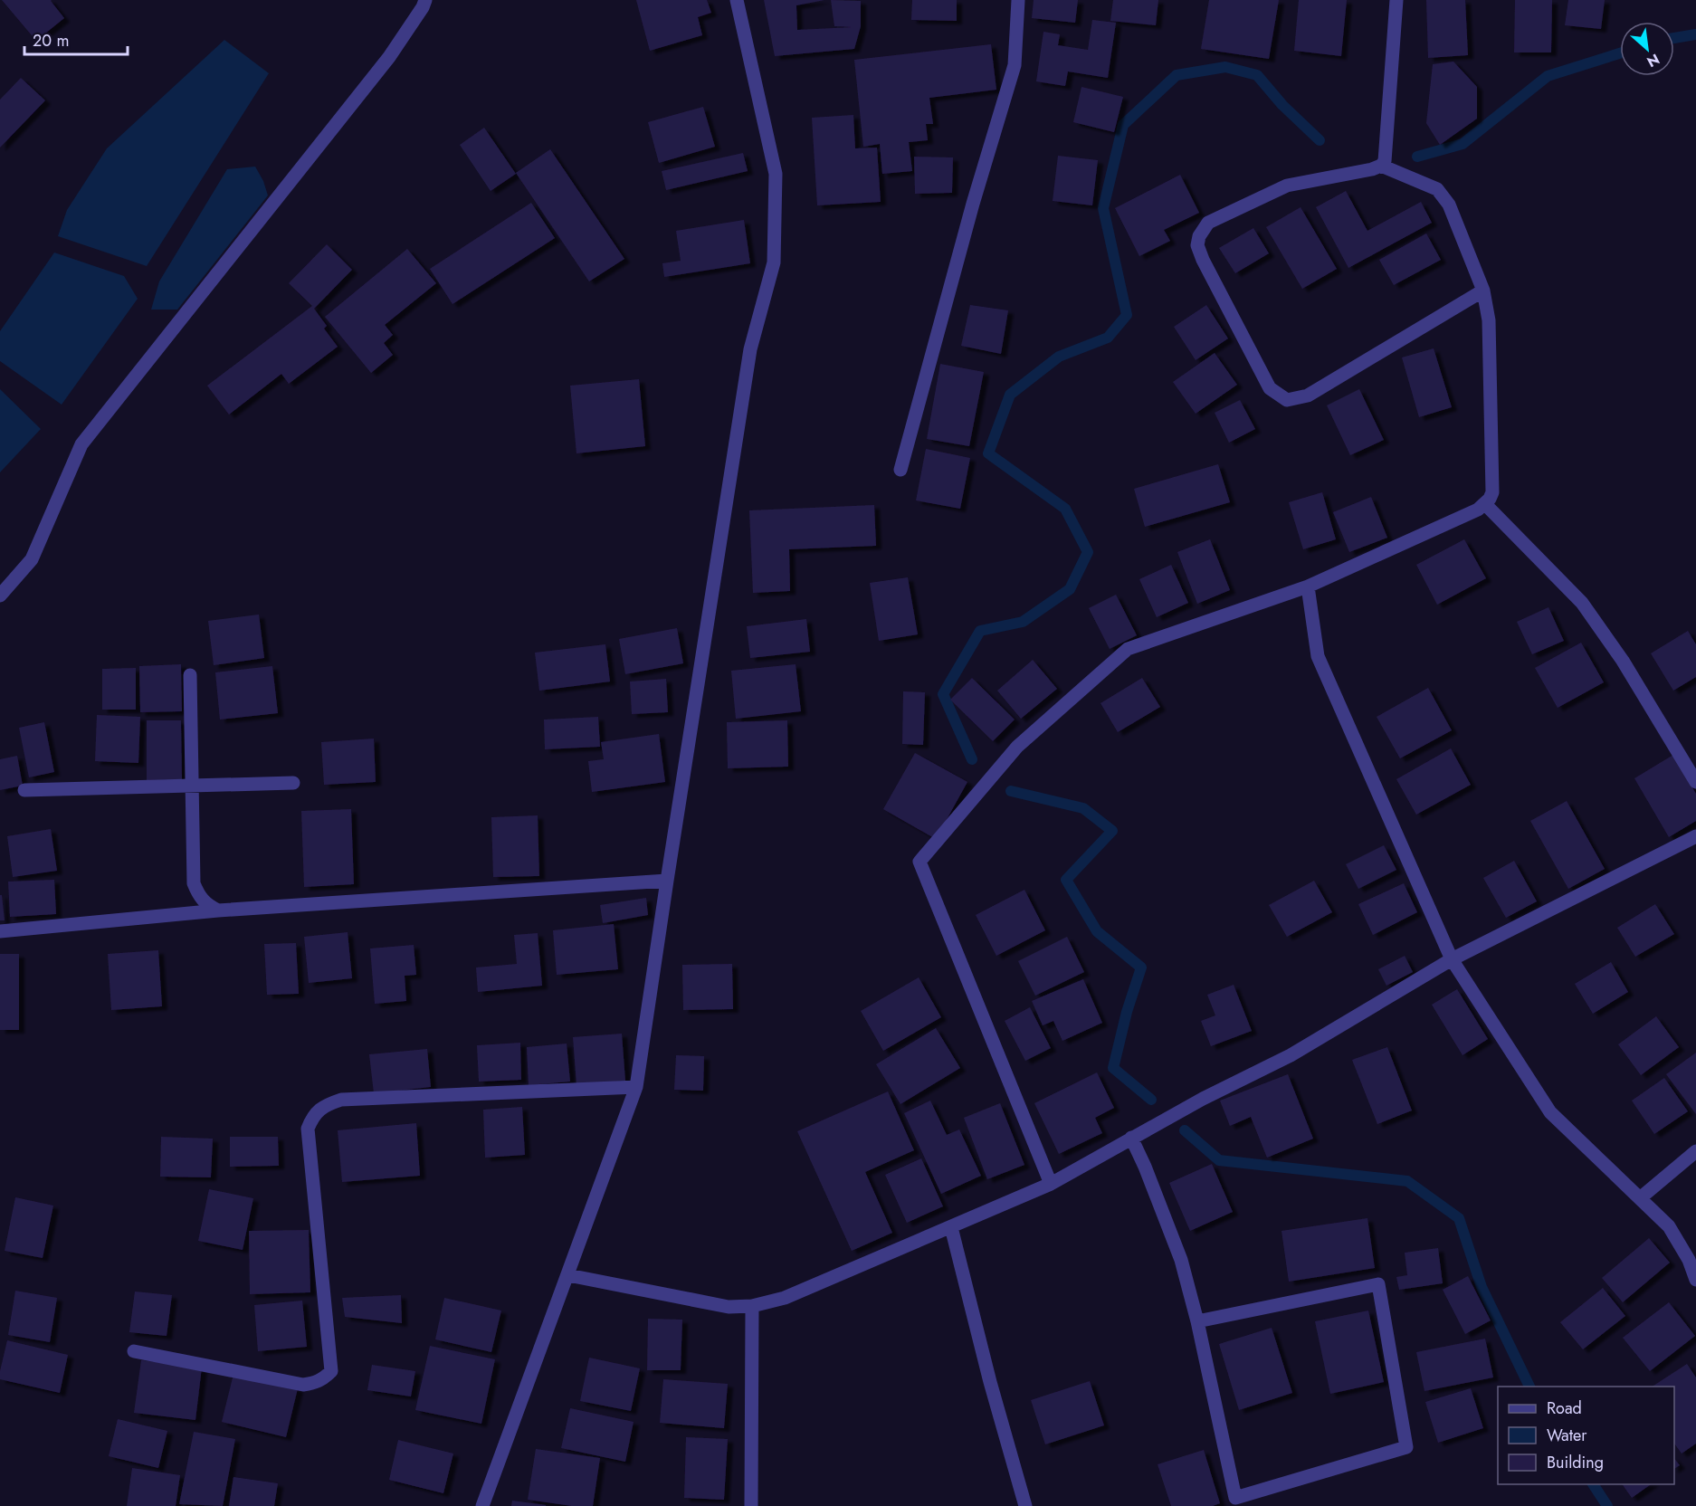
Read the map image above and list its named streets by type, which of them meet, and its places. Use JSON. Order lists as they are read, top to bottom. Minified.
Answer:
{"legend":["Road","Water","Building"],"scale_bar":"20 m","north":"bottom right"}
